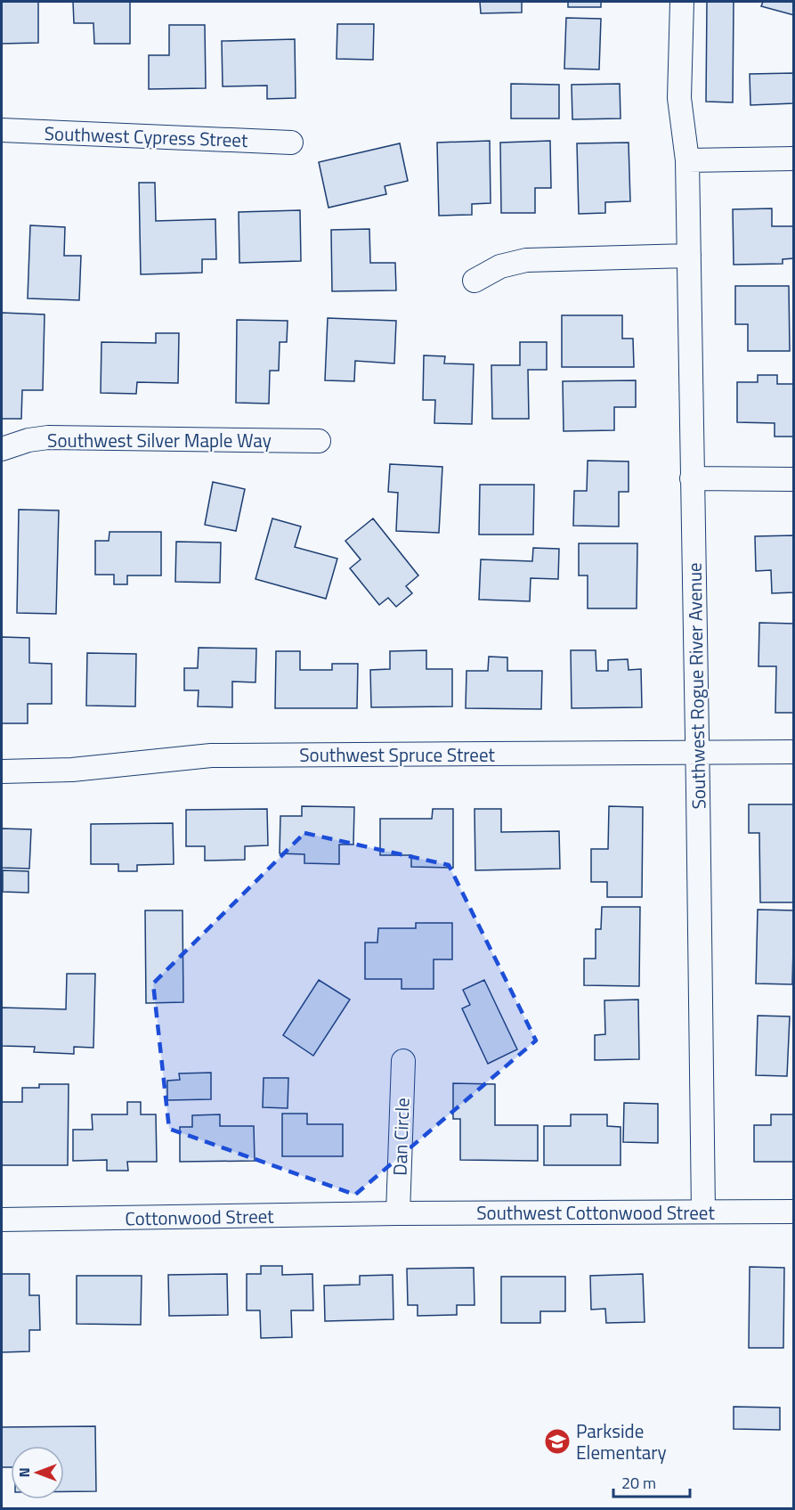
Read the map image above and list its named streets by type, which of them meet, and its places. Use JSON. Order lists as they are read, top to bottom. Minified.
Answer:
{"streets":{"street":["Southwest Cypress Street","Southwest Silver Maple Way","Southwest Rogue River Avenue","Southwest Spruce Street","Dan Circle","Southwest Cottonwood Street","Cottonwood Street"]},"crossings":[["Southwest Rogue River Avenue","Southwest Spruce Street"],["Southwest Rogue River Avenue","Southwest Cottonwood Street"],["Dan Circle","Southwest Cottonwood Street"],["Dan Circle","Cottonwood Street"],["Southwest Cottonwood Street","Cottonwood Street"]],"places":{"school or university":["Parkside Elementary"]},"scale_bar":"20 m","north":"left"}
